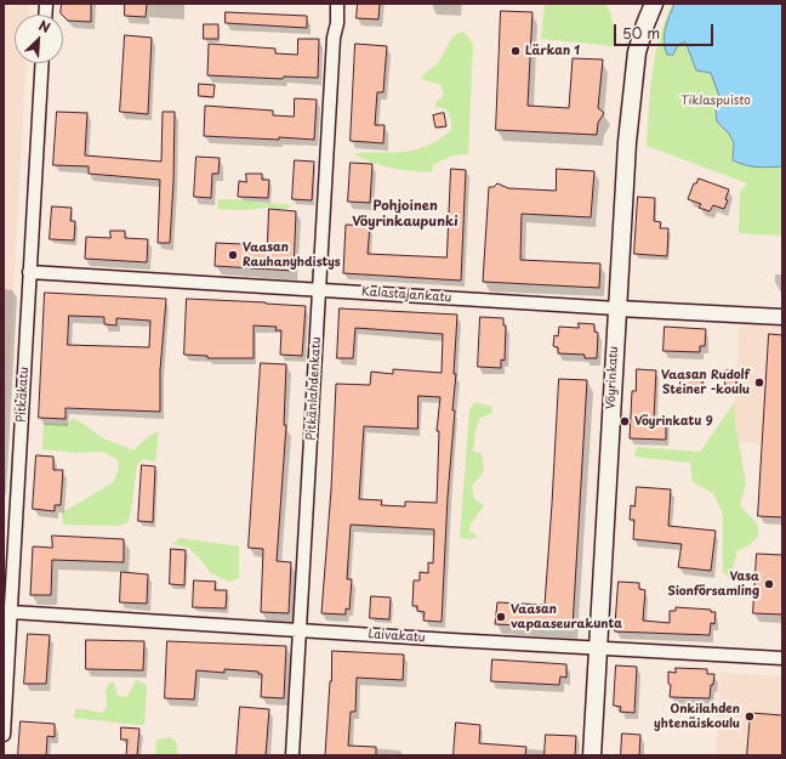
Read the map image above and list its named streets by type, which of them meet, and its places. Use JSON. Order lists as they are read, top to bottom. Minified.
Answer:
{"streets":{"main road":["Vöyrinkatu"],"street":["Kalastajankatu","Pitkänlahdenkatu","Pitkäkatu","Laivakatu"]},"crossings":[["Kalastajankatu","Vöyrinkatu"],["Kalastajankatu","Pitkänlahdenkatu"],["Kalastajankatu","Pitkäkatu"],["Vöyrinkatu","Laivakatu"],["Pitkänlahdenkatu","Laivakatu"],["Pitkäkatu","Laivakatu"]],"districts":["Pohjoinen Vöyrinkaupunki"],"parks":["Tiklaspuisto"],"places":["Lärkan 1","Vaasan Rauhanyhdistys","Vaasan Rudolf Steiner -koulu","Vöyrinkatu 9","Vasa Sionförsamling","Vaasan vapaaseurakunta","Onkilahden yhtenäiskoulu"],"scale_bar":"50 m","north":"top right"}
